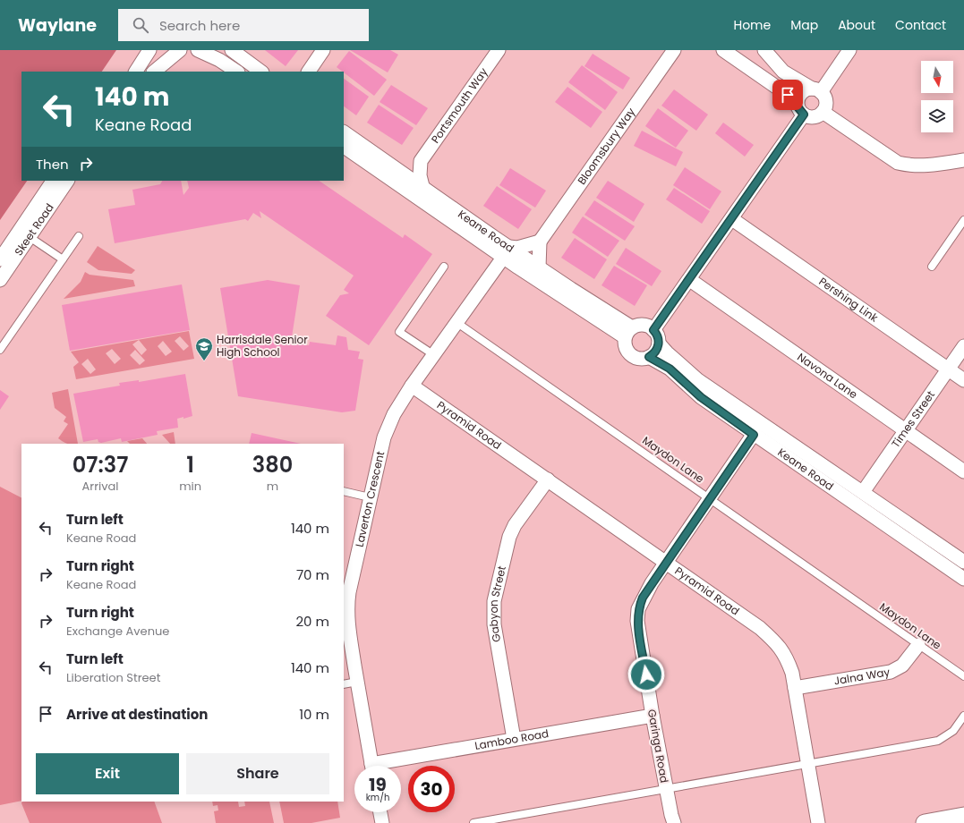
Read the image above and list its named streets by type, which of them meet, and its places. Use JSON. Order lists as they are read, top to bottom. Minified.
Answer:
{"streets":{"street":["Portsmouth Way","Bloomsbury Way","Skeet Road","Keane Road","Pershing Link","Navona Lane","Times Street","Pyramid Road","Laverton Crescent","Gabyon Street","Jalna Way","Lamboo Road","Garinga Road"],"lane":["Maydon Lane"]},"crossings":[["Keane Road","Times Street"],["Keane Road","Laverton Crescent"],["Keane Road","Garinga Road"],["Pershing Link","Times Street"],["Navona Lane","Times Street"],["Pyramid Road","Laverton Crescent"],["Pyramid Road","Gabyon Street"],["Pyramid Road","Jalna Way"],["Pyramid Road","Garinga Road"],["Maydon Lane","Laverton Crescent"],["Maydon Lane","Jalna Way"],["Maydon Lane","Garinga Road"],["Gabyon Street","Lamboo Road"],["Lamboo Road","Garinga Road"]],"places":{"school or university":["Harrisdale Senior High School"]},"north":"bottom","page":{"header":"Waylane","search":"Search here","nav":["Home","Map","About","Contact"],"turn":["140 m","Keane Road"],"then":"Then","eta":["07:37","Arrival","1","min","380","m"],"list":[{"name":"Turn left","note":"Keane Road","value":"140 m"},{"name":"Turn right","note":"Keane Road","value":"70 m"},{"name":"Turn right","note":"Exchange Avenue","value":"20 m"},{"name":"Turn left","note":"Liberation Street","value":"140 m"},{"name":"Arrive at destination","value":"10 m"}],"buttons":["Exit","Share"],"speed":"19 km/h","limit":"30"}}
